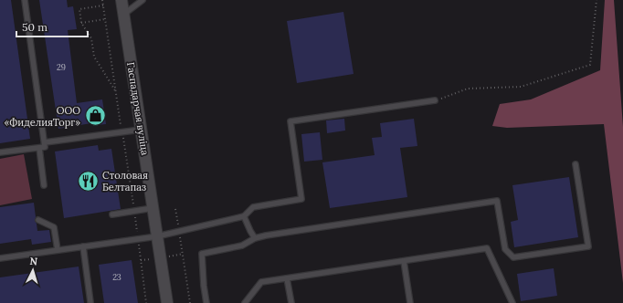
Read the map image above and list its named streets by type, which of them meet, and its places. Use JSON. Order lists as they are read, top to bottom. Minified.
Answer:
{"streets":{"street":["Гаспадарчая вуліца"]},"places":{"shop":["ООО «ФиделияТорг»"],"restaurant":["Столовая Белтапаз"]},"house_numbers":["29","23"],"scale_bar":"50 m","north":"top"}
